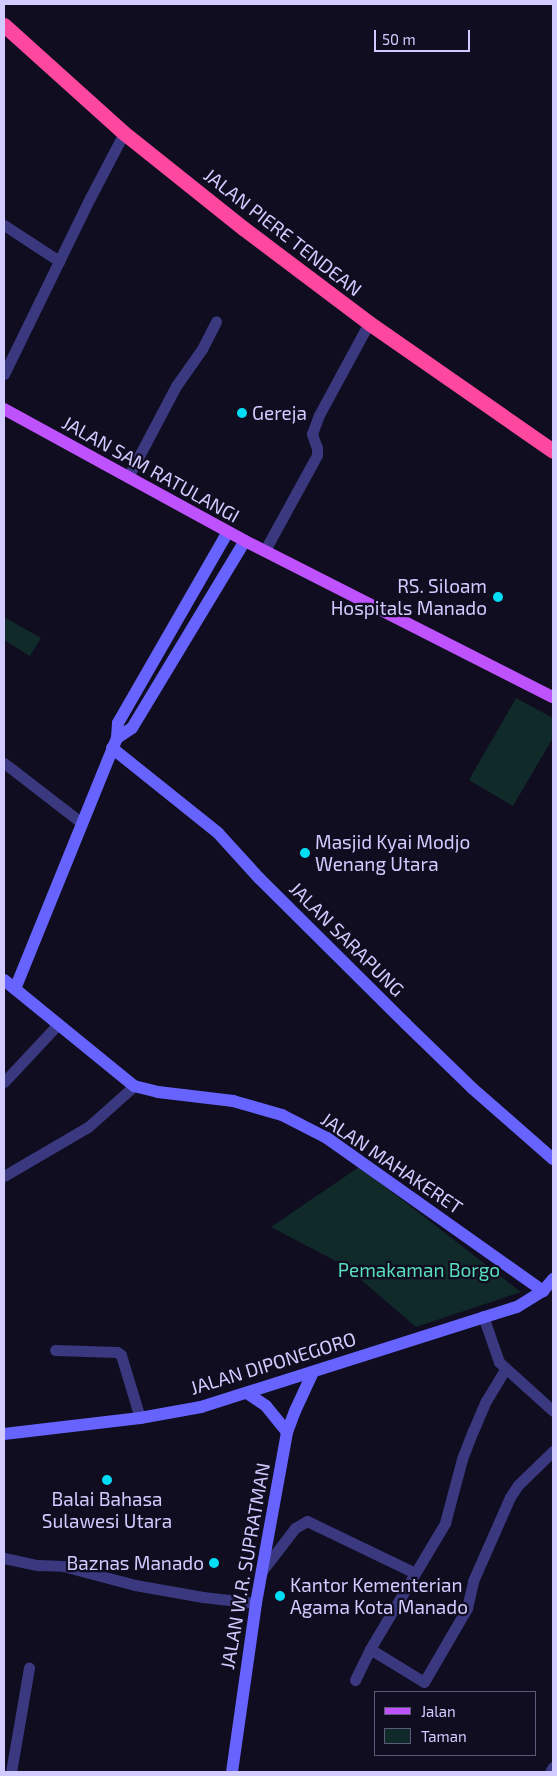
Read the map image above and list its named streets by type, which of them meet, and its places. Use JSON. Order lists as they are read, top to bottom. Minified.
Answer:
{"streets":{"highway":["JALAN PIERE TENDEAN"],"main road":["JALAN SAM RATULANGI"],"street":["JALAN SARAPUNG","JALAN MAHAKERET","JALAN DIPONEGORO","JALAN W.R. SUPRATMAN"]},"crossings":[["JALAN MAHAKERET","JALAN DIPONEGORO"],["JALAN DIPONEGORO","JALAN W.R. SUPRATMAN"]],"parks":["Pemakaman Borgo"],"places":["Gereja","RS. Siloam Hospitals Manado","Masjid Kyai Modjo Wenang Utara","Balai Bahasa Sulawesi Utara","Baznas Manado","Kantor Kementerian Agama Kota Manado"],"legend":["Jalan","Taman"],"scale_bar":"50 m"}
